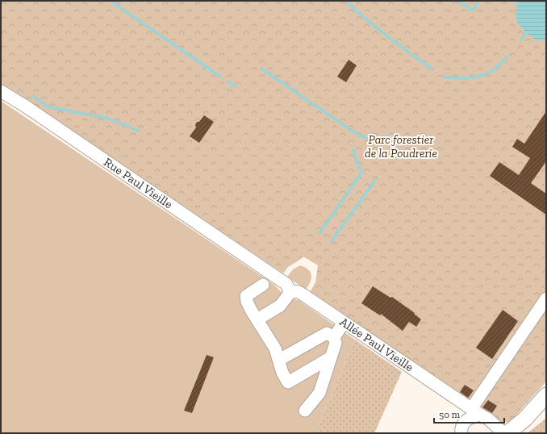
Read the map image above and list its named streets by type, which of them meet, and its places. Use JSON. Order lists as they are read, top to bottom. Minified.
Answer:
{"streets":{"lane":["Rue Paul Vieille","Allée Paul Vieille"]},"crossings":[["Rue Paul Vieille","Allée Paul Vieille"]],"parks":["Parc forestier de la Poudrerie"],"scale_bar":"50 m"}
